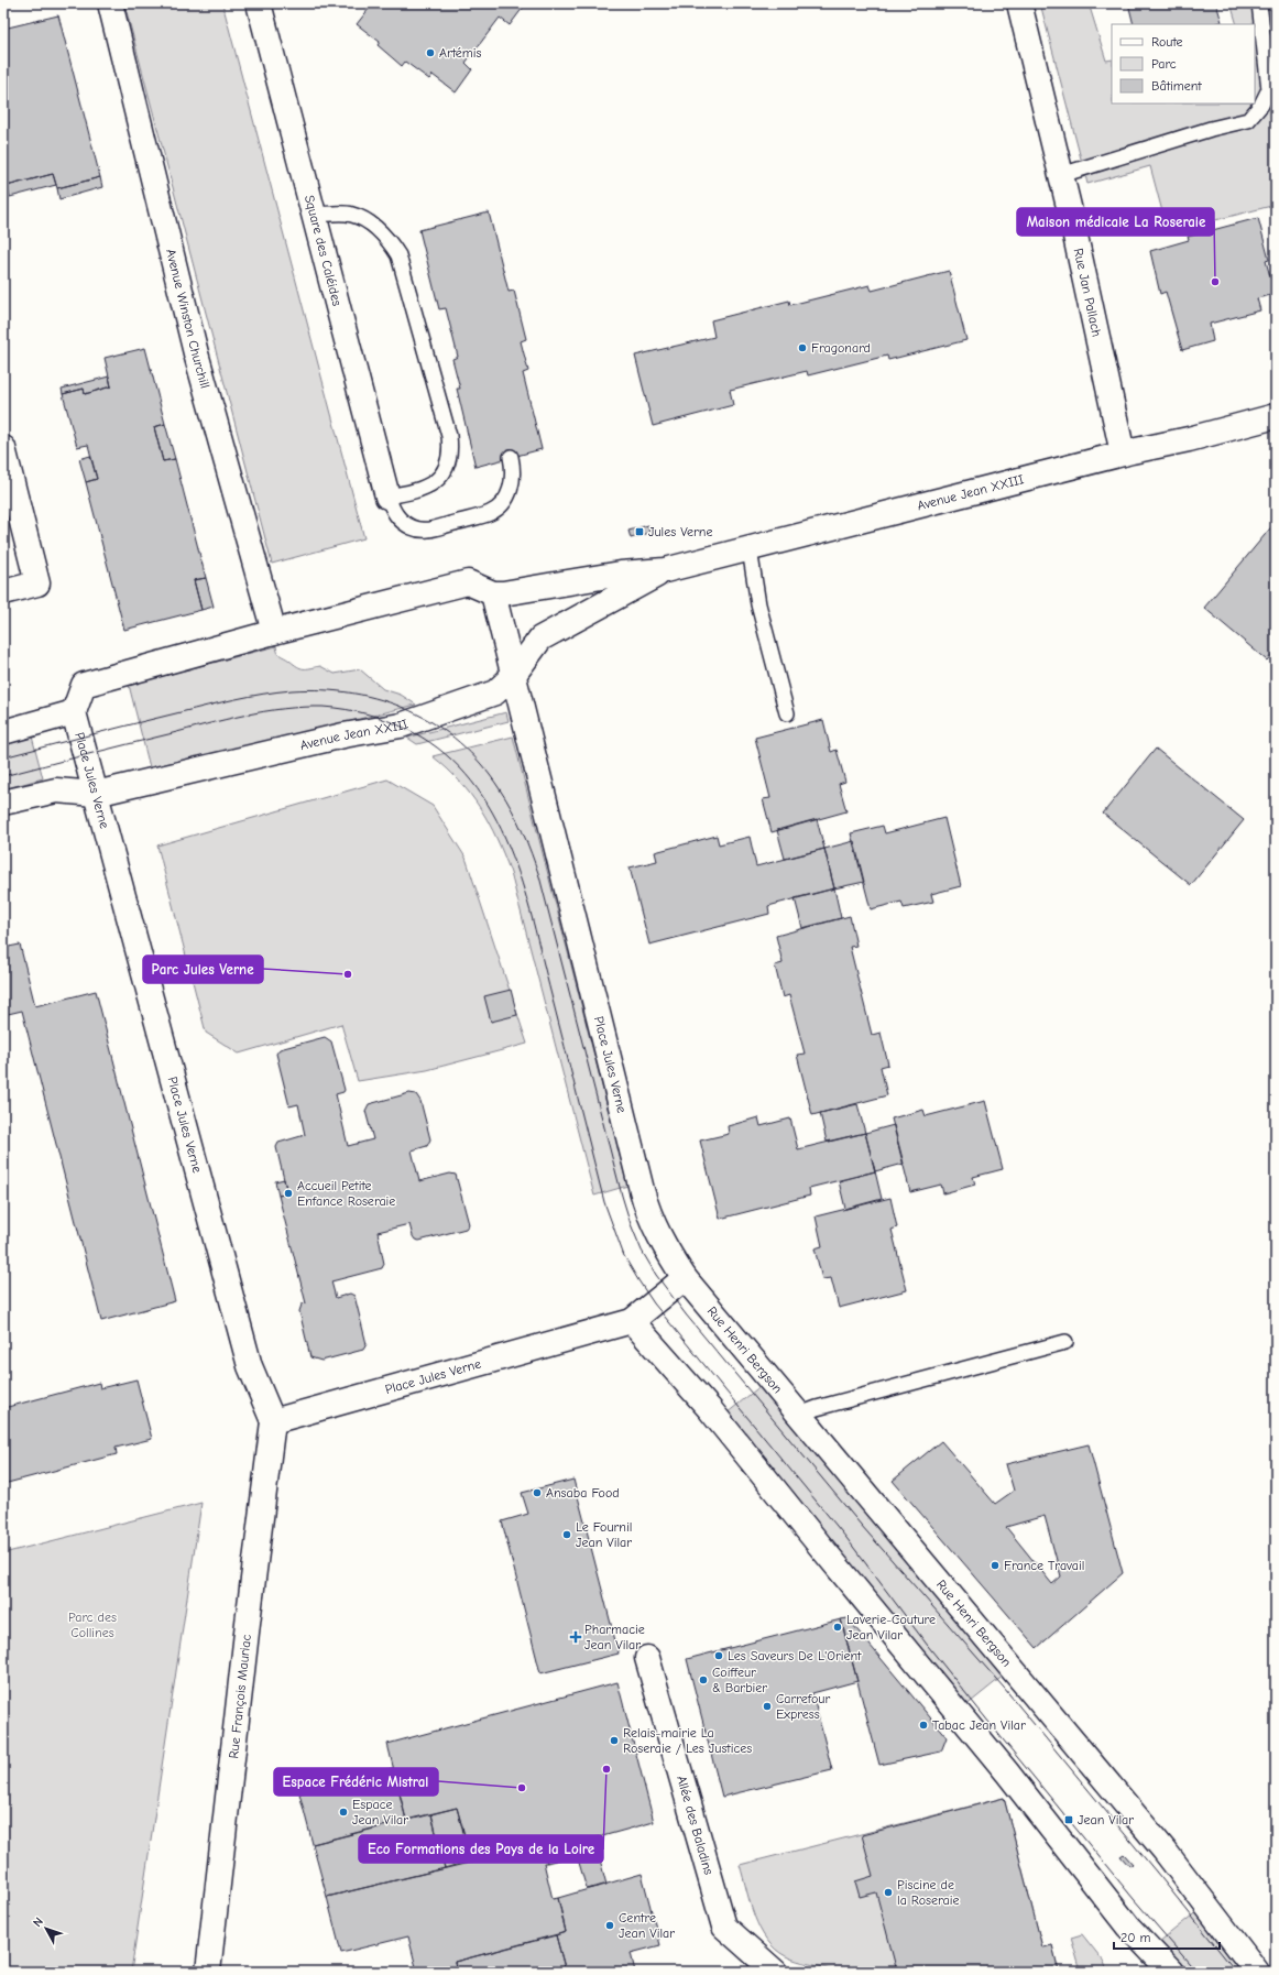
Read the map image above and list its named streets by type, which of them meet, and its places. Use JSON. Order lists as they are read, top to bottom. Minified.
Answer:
{"streets":{"street":["Square des Caléides","Rue Jan Pallach","Avenue Winston Churchill","Avenue Jean XXIII","Place Jules Verne","Rue Henri Bergson","Rue François Mauriac","Allée des Baladins"]},"crossings":[["Rue Jan Pallach","Avenue Jean XXIII"],["Avenue Jean XXIII","Place Jules Verne"],["Place Jules Verne","Rue Henri Bergson"],["Place Jules Verne","Rue François Mauriac"]],"parks":["Parc des Collines"],"places":{"other":["Artémis","Maison médicale La Roseraie","Fragonard","Parc Jules Verne","Accueil Petite Enfance Roseraie","Ansaba Food","Le Fournil Jean Vilar","France Travail","Laverie-Couture Jean Vilar","Les Saveurs De L'Orient","Coiffeur & Barbier","Carrefour Express","Tabac Jean Vilar","Relais-mairie La Roseraie / Les Justices","Eco Formations des Pays de la Loire","Espace Frédéric Mistral","Espace Jean Vilar","Piscine de la Roseraie","Centre Jean Vilar"],"transit":["Jules Verne","Jean Vilar"],"health":["Pharmacie Jean Vilar"]},"legend":["Route","Parc","Bâtiment"],"scale_bar":"20 m","north":"top left"}
